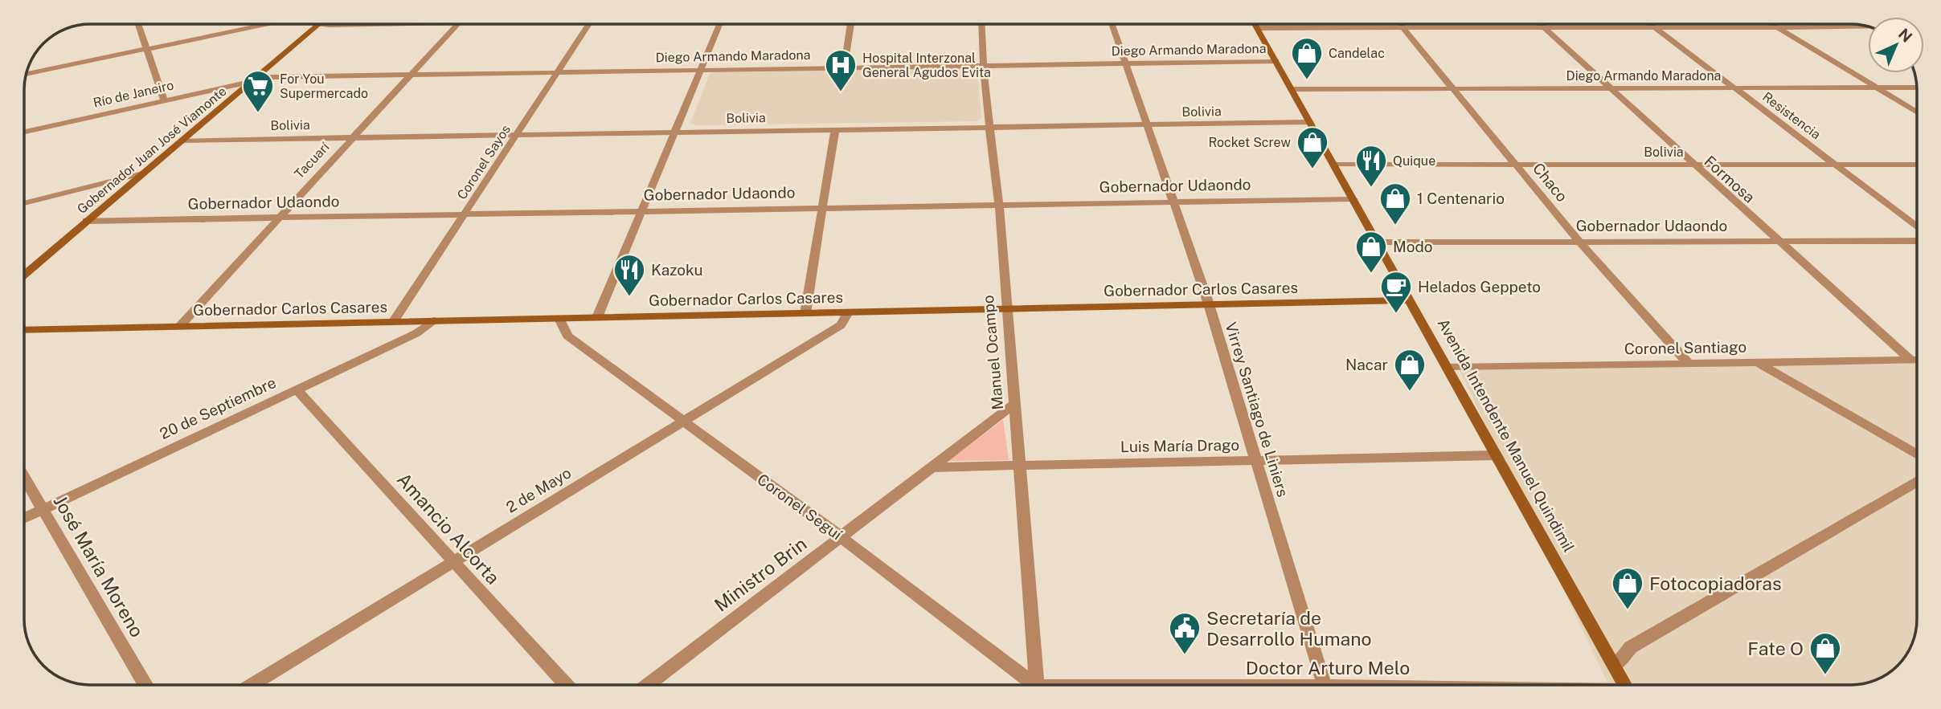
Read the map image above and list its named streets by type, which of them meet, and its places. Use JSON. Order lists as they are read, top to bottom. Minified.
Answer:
{"streets":{"street":["Diego Armando Maradona","Río de Janeiro","Bolivia","Resistencia","Gobernador Juan José Viamonte","Tacuarí","Coronel Sayos","Formosa","Chaco","Gobernador Udaondo","Gobernador Carlos Casares","Coronel Santiago","Manuel Ocampo","20 de Septiembre","Virrey Santiago de Liniers","Avenida Intendente Manuel Quindimil","Luis María Drago","2 de Mayo","Coronel Seguí","Amancio Alcorta","José María Moreno","Ministro Brin"]},"crossings":[["Diego Armando Maradona","Río de Janeiro"],["Diego Armando Maradona","Resistencia"],["Diego Armando Maradona","Gobernador Juan José Viamonte"],["Diego Armando Maradona","Tacuarí"],["Diego Armando Maradona","Coronel Sayos"],["Diego Armando Maradona","Formosa"],["Diego Armando Maradona","Chaco"],["Diego Armando Maradona","Manuel Ocampo"],["Diego Armando Maradona","Virrey Santiago de Liniers"],["Diego Armando Maradona","Avenida Intendente Manuel Quindimil"],["Río de Janeiro","Gobernador Juan José Viamonte"],["Bolivia","Resistencia"],["Bolivia","Gobernador Juan José Viamonte"],["Bolivia","Tacuarí"],["Bolivia","Coronel Sayos"],["Bolivia","Formosa"],["Bolivia","Chaco"],["Bolivia","Manuel Ocampo"],["Bolivia","Virrey Santiago de Liniers"],["Bolivia","Avenida Intendente Manuel Quindimil"],["Gobernador Juan José Viamonte","Gobernador Udaondo"],["Tacuarí","Gobernador Udaondo"],["Tacuarí","Gobernador Carlos Casares"],["Coronel Sayos","Gobernador Udaondo"],["Coronel Sayos","Gobernador Carlos Casares"],["Formosa","Gobernador Udaondo"],["Formosa","Coronel Santiago"],["Chaco","Gobernador Udaondo"],["Chaco","Coronel Santiago"],["Gobernador Udaondo","Manuel Ocampo"],["Gobernador Udaondo","Virrey Santiago de Liniers"],["Gobernador Udaondo","Avenida Intendente Manuel Quindimil"],["Gobernador Carlos Casares","Manuel Ocampo"],["Gobernador Carlos Casares","20 de Septiembre"],["Gobernador Carlos Casares","Virrey Santiago de Liniers"],["Gobernador Carlos Casares","Avenida Intendente Manuel Quindimil"],["Gobernador Carlos Casares","2 de Mayo"],["Gobernador Carlos Casares","Coronel Seguí"],["Coronel Santiago","Avenida Intendente Manuel Quindimil"],["Manuel Ocampo","Luis María Drago"],["Manuel Ocampo","Ministro Brin"],["20 de Septiembre","Amancio Alcorta"],["20 de Septiembre","José María Moreno"],["Virrey Santiago de Liniers","Luis María Drago"],["Avenida Intendente Manuel Quindimil","Luis María Drago"],["Luis María Drago","Ministro Brin"],["2 de Mayo","Coronel Seguí"],["2 de Mayo","Amancio Alcorta"],["Coronel Seguí","Ministro Brin"]],"places":{"shop":["Candelac","Rocket Screw","1 Centenario","Modo","Nacar","Fotocopiadoras","Fate O"],"hospital":["Hospital Interzonal General Agudos Evita"],"supermarket":["For You Supermercado"],"restaurant":["Quique","Kazoku"],"cafe":["Helados Geppeto"],"public building":["Secretaría de Desarrollo Humano"]},"north":"top right"}
